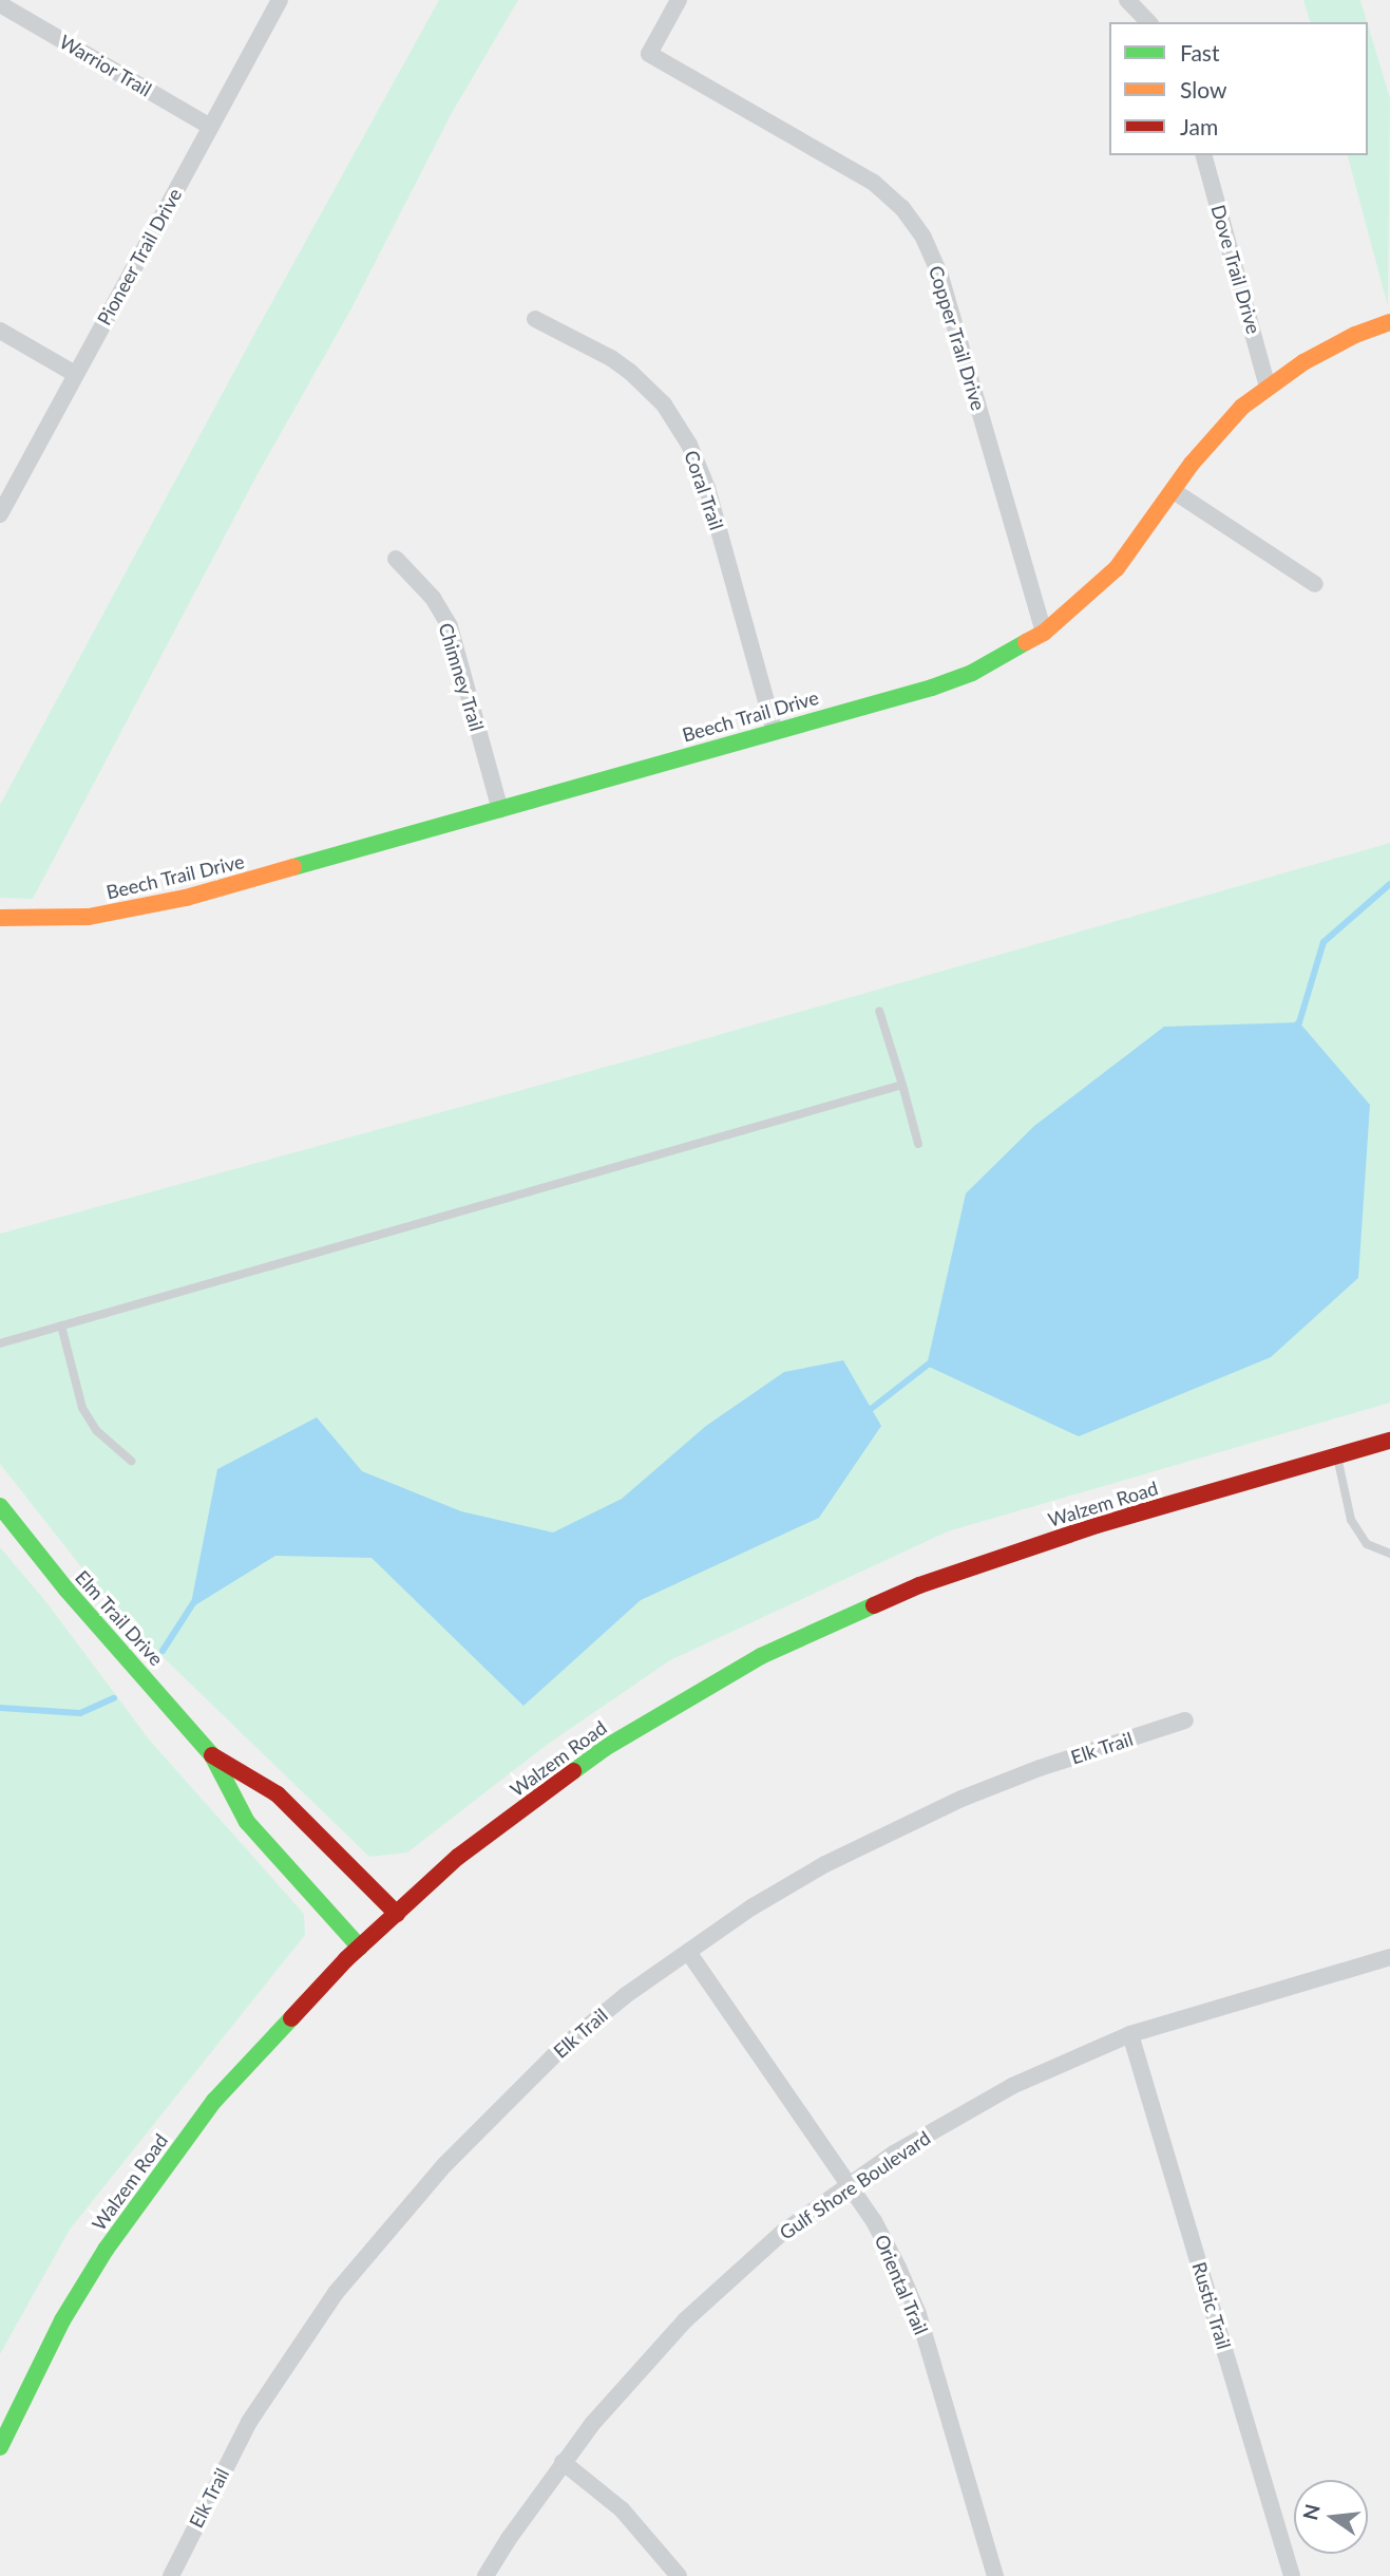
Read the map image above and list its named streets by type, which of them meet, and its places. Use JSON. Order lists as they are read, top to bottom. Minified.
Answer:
{"streets":{"street":["Warrior Trail","Pioneer Trail Drive","Dove Trail Drive","Copper Trail Drive","Coral Trail","Chimney Trail","Beech Trail Drive","Walzem Road","Elm Trail Drive","Elk Trail","Gulf Shore Boulevard","Oriental Trail","Rustic Trail"]},"crossings":[["Warrior Trail","Pioneer Trail Drive"],["Dove Trail Drive","Beech Trail Drive"],["Copper Trail Drive","Beech Trail Drive"],["Coral Trail","Beech Trail Drive"],["Chimney Trail","Beech Trail Drive"],["Walzem Road","Elm Trail Drive"],["Elk Trail","Oriental Trail"],["Gulf Shore Boulevard","Oriental Trail"],["Gulf Shore Boulevard","Rustic Trail"]],"legend":["Fast","Slow","Jam"],"north":"left"}
